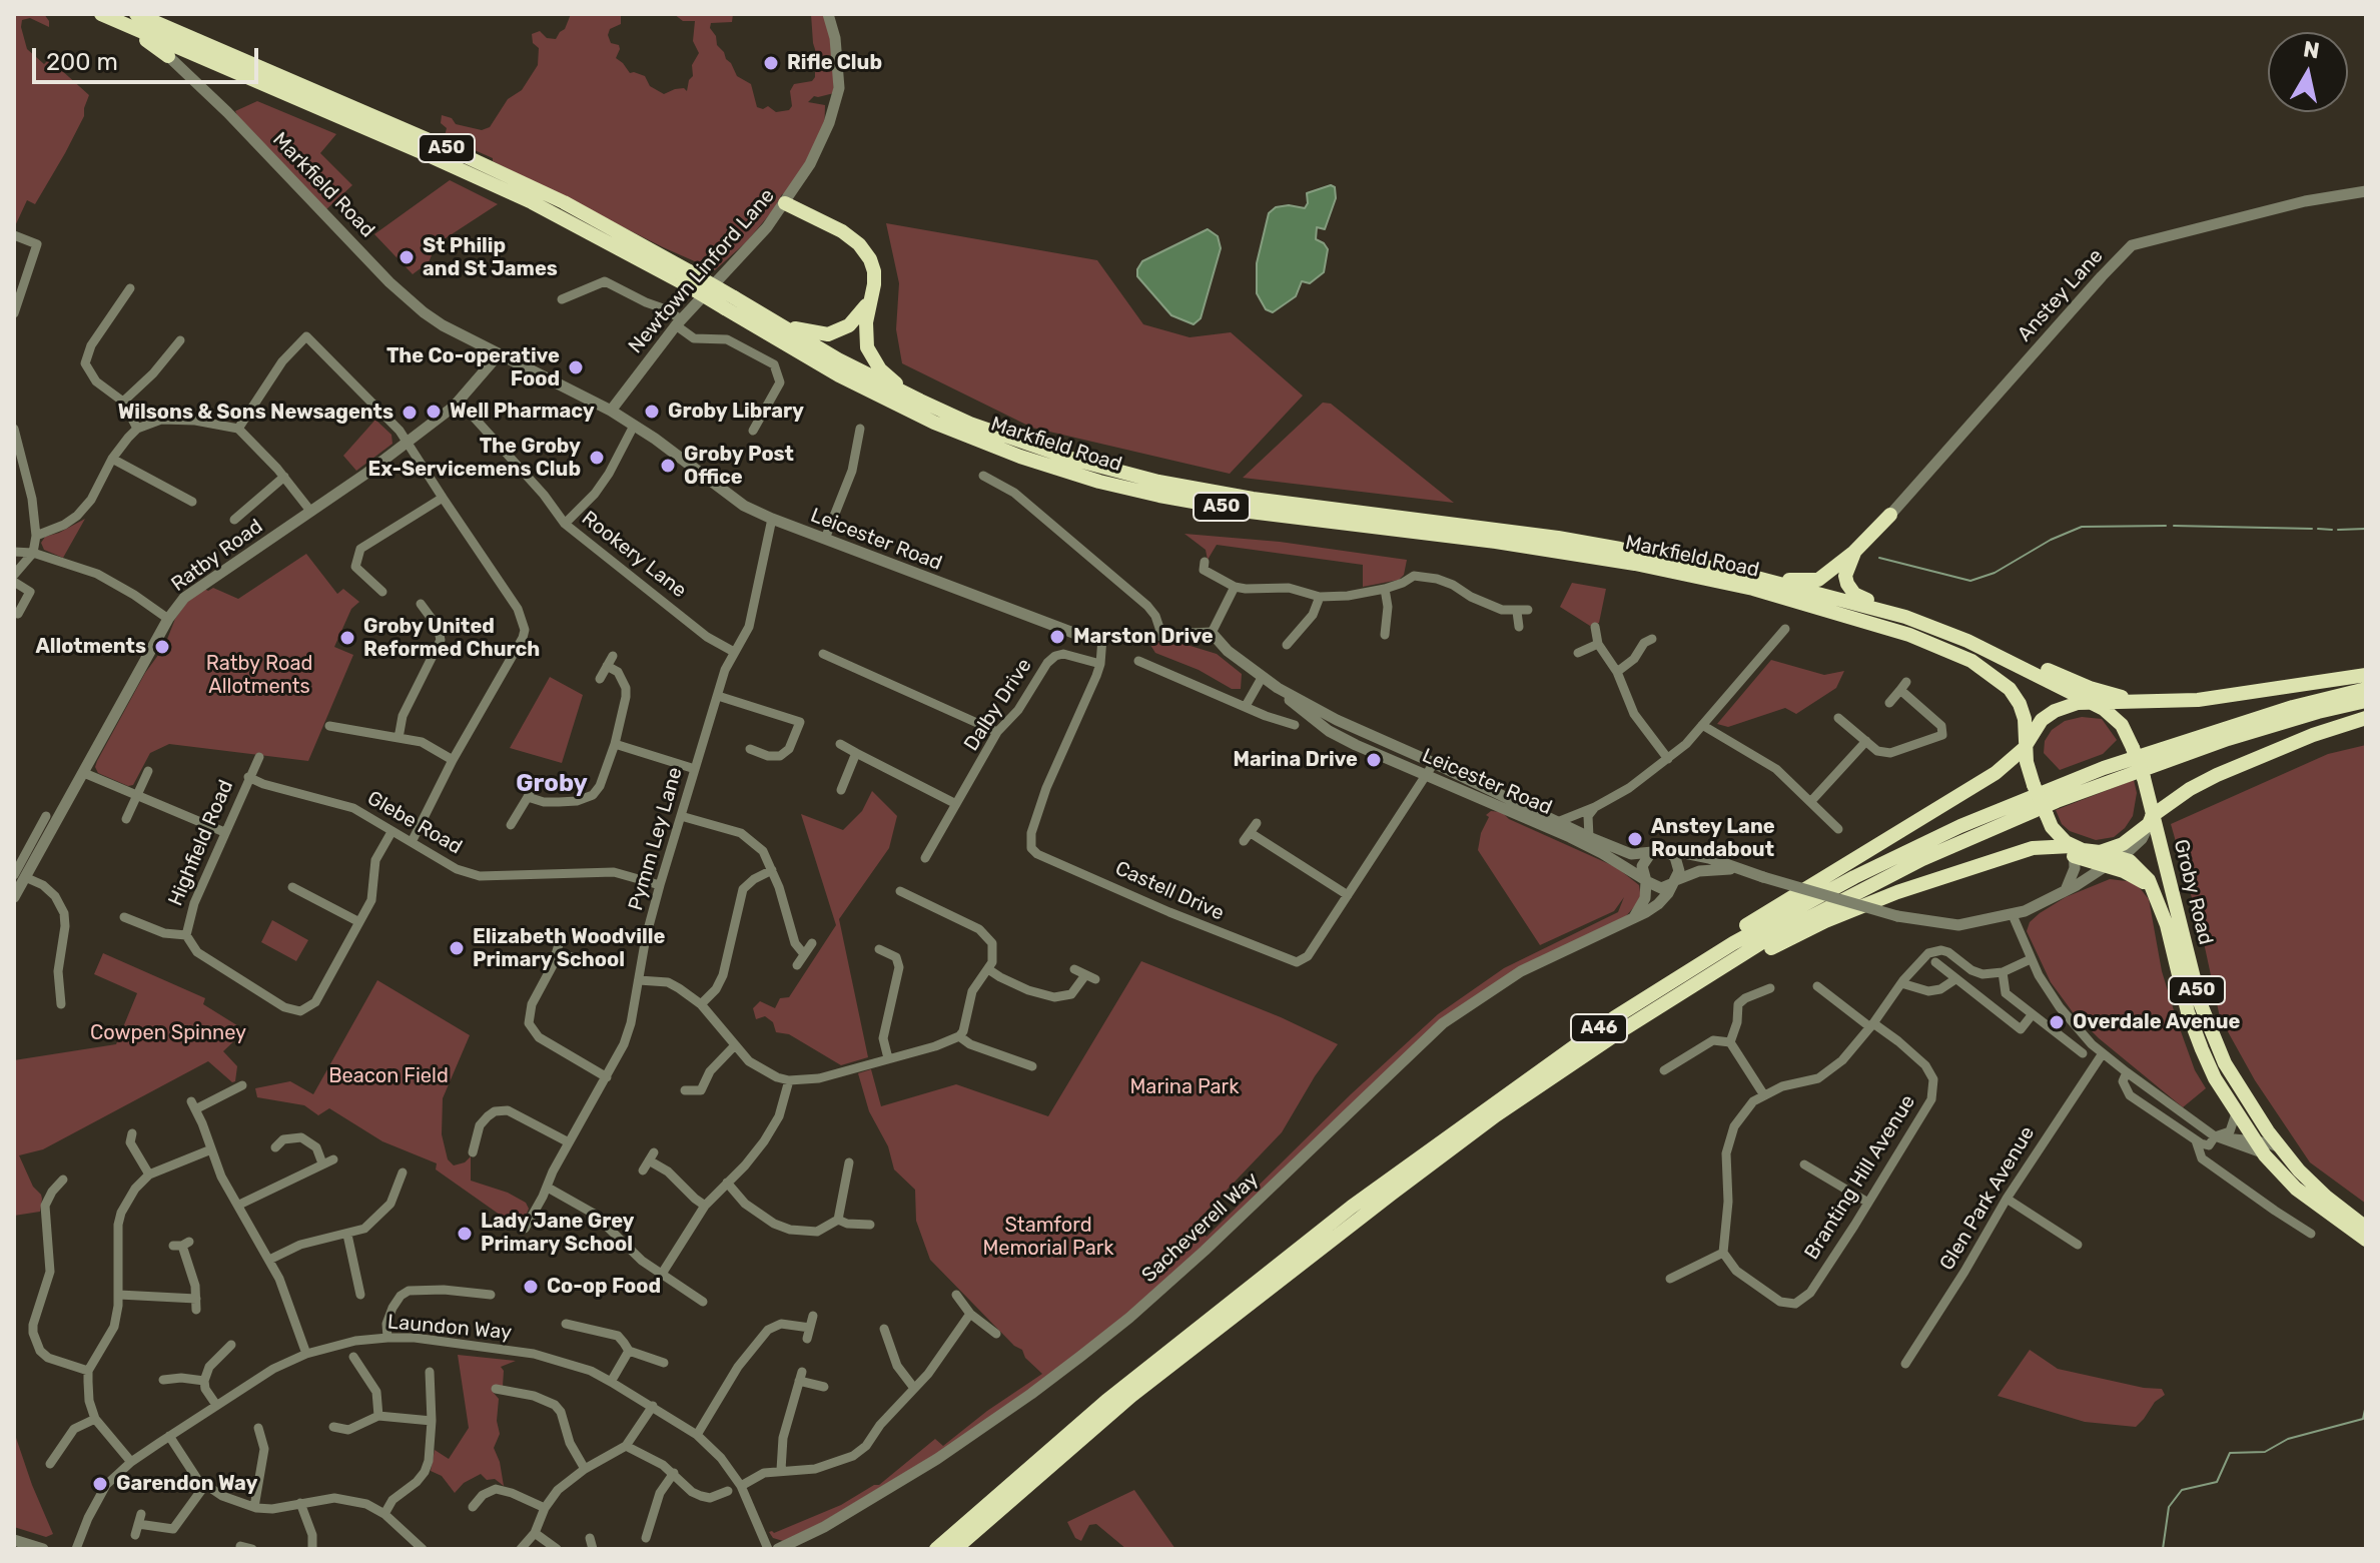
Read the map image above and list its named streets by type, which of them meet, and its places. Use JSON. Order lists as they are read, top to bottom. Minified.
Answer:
{"streets":{"highway":["A50","Markfield Road","Groby Road","A46"],"street":["Newtown Linford Lane","Anstey Lane","Leicester Road","Rookery Lane","Ratby Road","Dalby Drive","Glebe Road","Pymm Ley Lane","Highfield Road","Castell Drive","Branting Hill Avenue","Glen Park Avenue","Sacheverell Way","Laundon Way"]},"crossings":[["Markfield Road","Leicester Road"],["Markfield Road","Ratby Road"],["Markfield Road","Groby Road"],["Newtown Linford Lane","Leicester Road"],["Leicester Road","Ratby Road"],["Leicester Road","Pymm Ley Lane"],["Leicester Road","Sacheverell Way"],["Rookery Lane","Ratby Road"],["Rookery Lane","Pymm Ley Lane"],["Dalby Drive","Castell Drive"],["Glebe Road","Pymm Ley Lane"],["Glebe Road","Highfield Road"],["Groby Road","Glen Park Avenue"]],"districts":["Groby"],"parks":["Ratby Road Allotments","Cowpen Spinney","Beacon Field","Marina Park","Stamford Memorial Park"],"places":["Rifle Club","St Philip and St James","The Co-operative Food","Well Pharmacy","Groby Library","Wilsons & Sons Newsagents","The Groby Ex-Servicemens Club","Groby Post Office","Marston Drive","Groby United Reformed Church","Allotments","Marina Drive","Anstey Lane Roundabout","Elizabeth Woodville Primary School","Overdale Avenue","Lady Jane Grey Primary School","Co-op Food","Garendon Way"],"scale_bar":"200 m","north":"top"}
